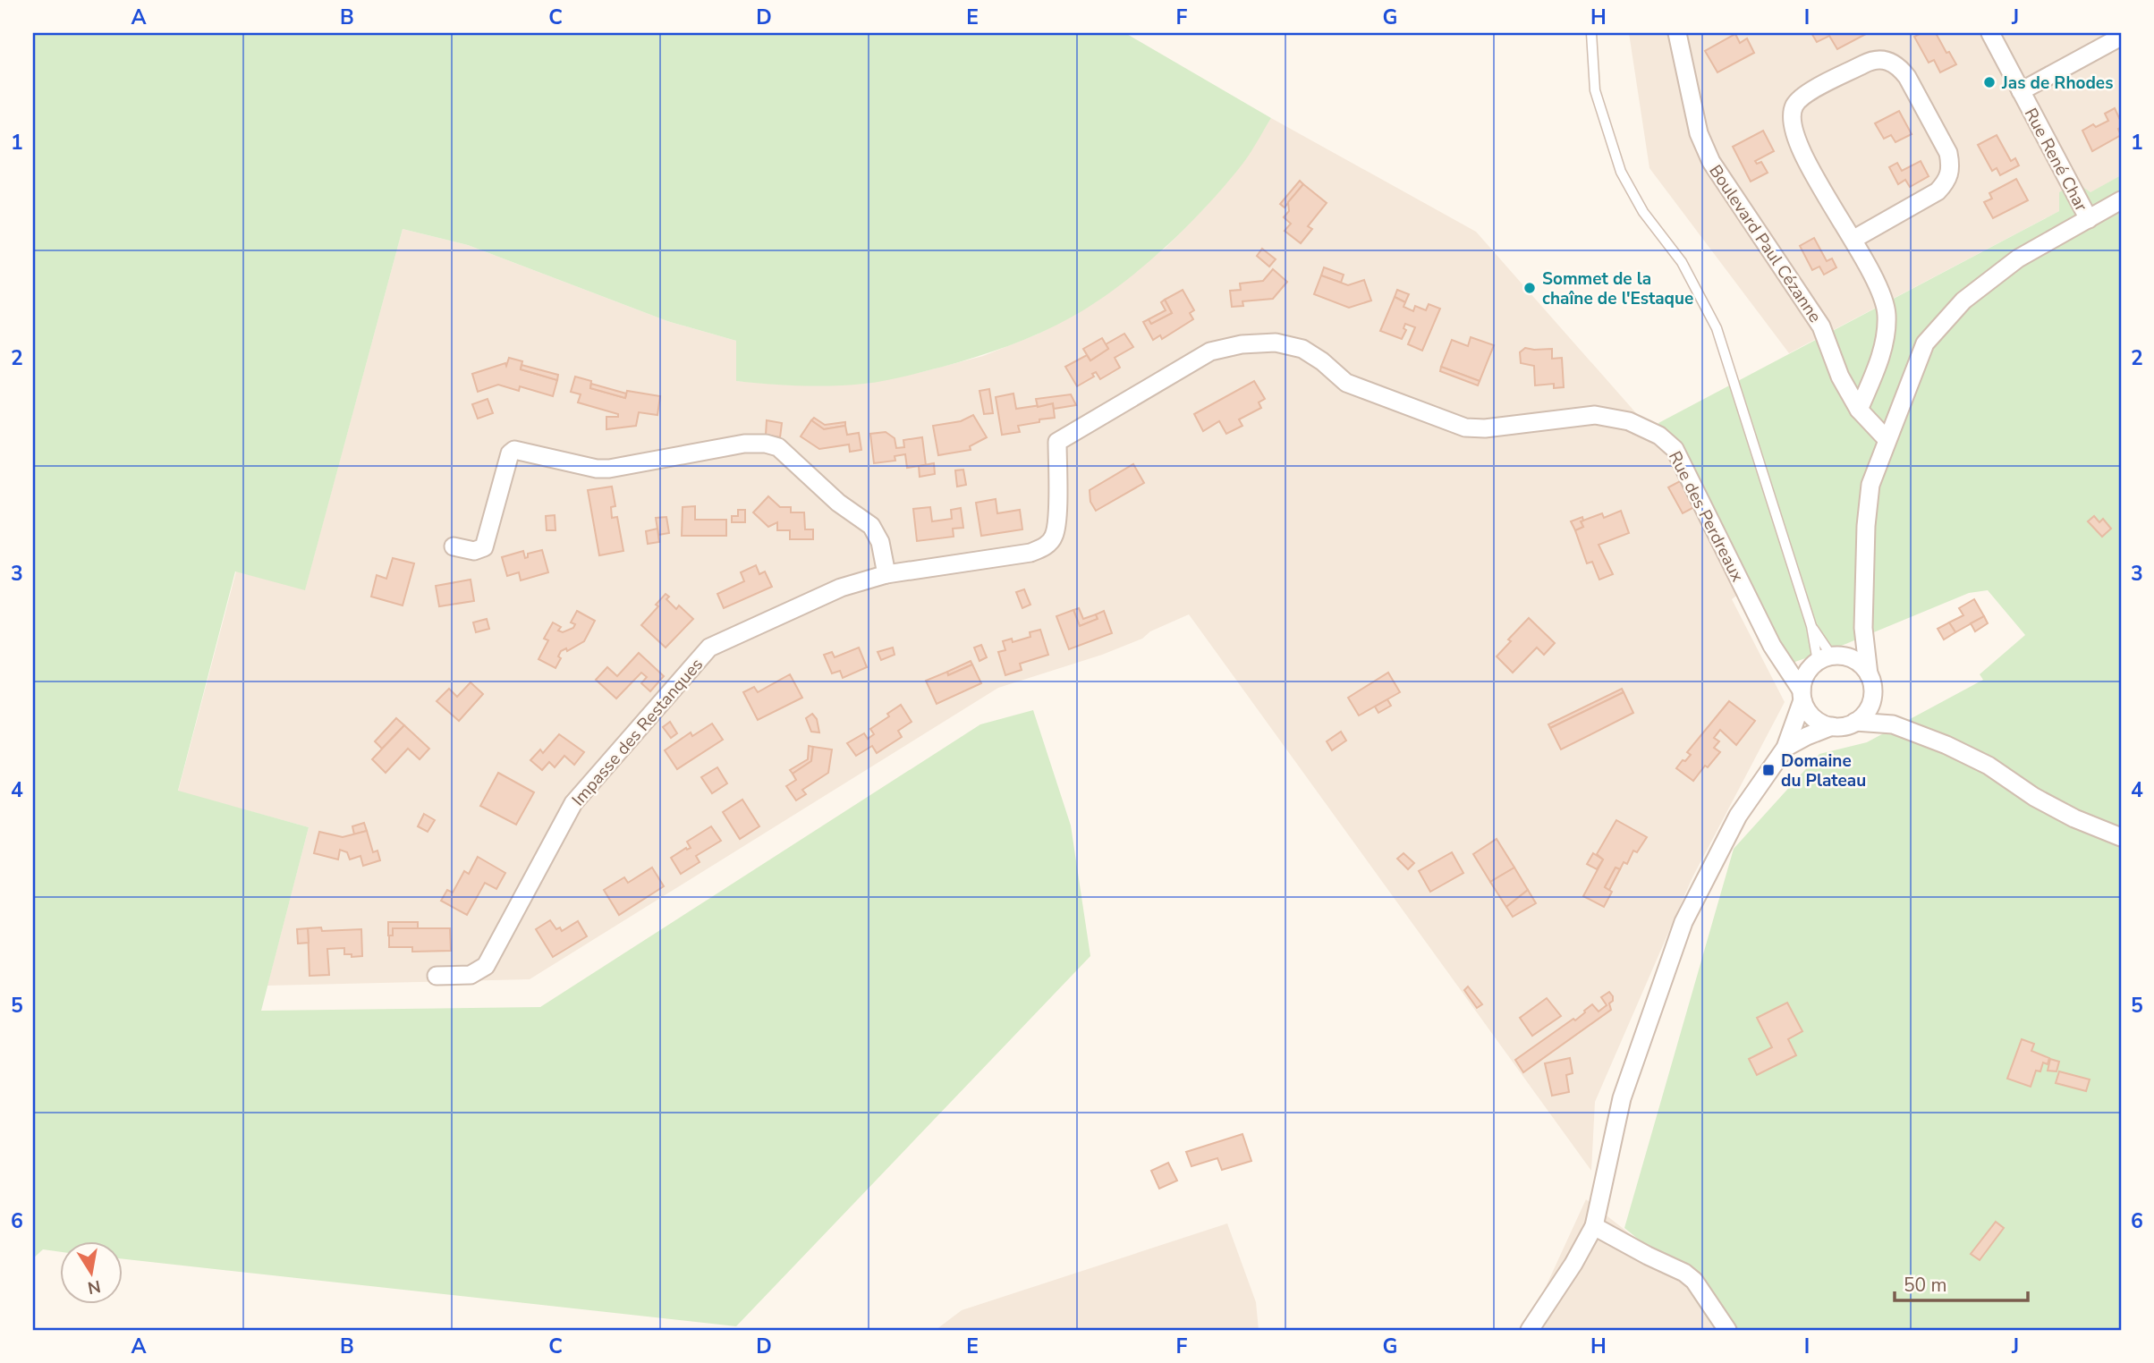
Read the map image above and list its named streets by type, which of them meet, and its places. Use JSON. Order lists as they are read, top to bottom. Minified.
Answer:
{"streets":{"street":["Rue René Char","Boulevard Paul Cézanne","Rue des Perdreaux","Impasse des Restanques"]},"crossings":[["Rue des Perdreaux","Impasse des Restanques"]],"places":{"other":["Jas de Rhodes","Sommet de la chaîne de l'Estaque"],"transit":["Domaine du Plateau"]},"scale_bar":"50 m","north":"bottom","grid":{"columns":["A","B","C","D","E","F","G","H","I","J"],"rows":["1","2","3","4","5","6"]}}
